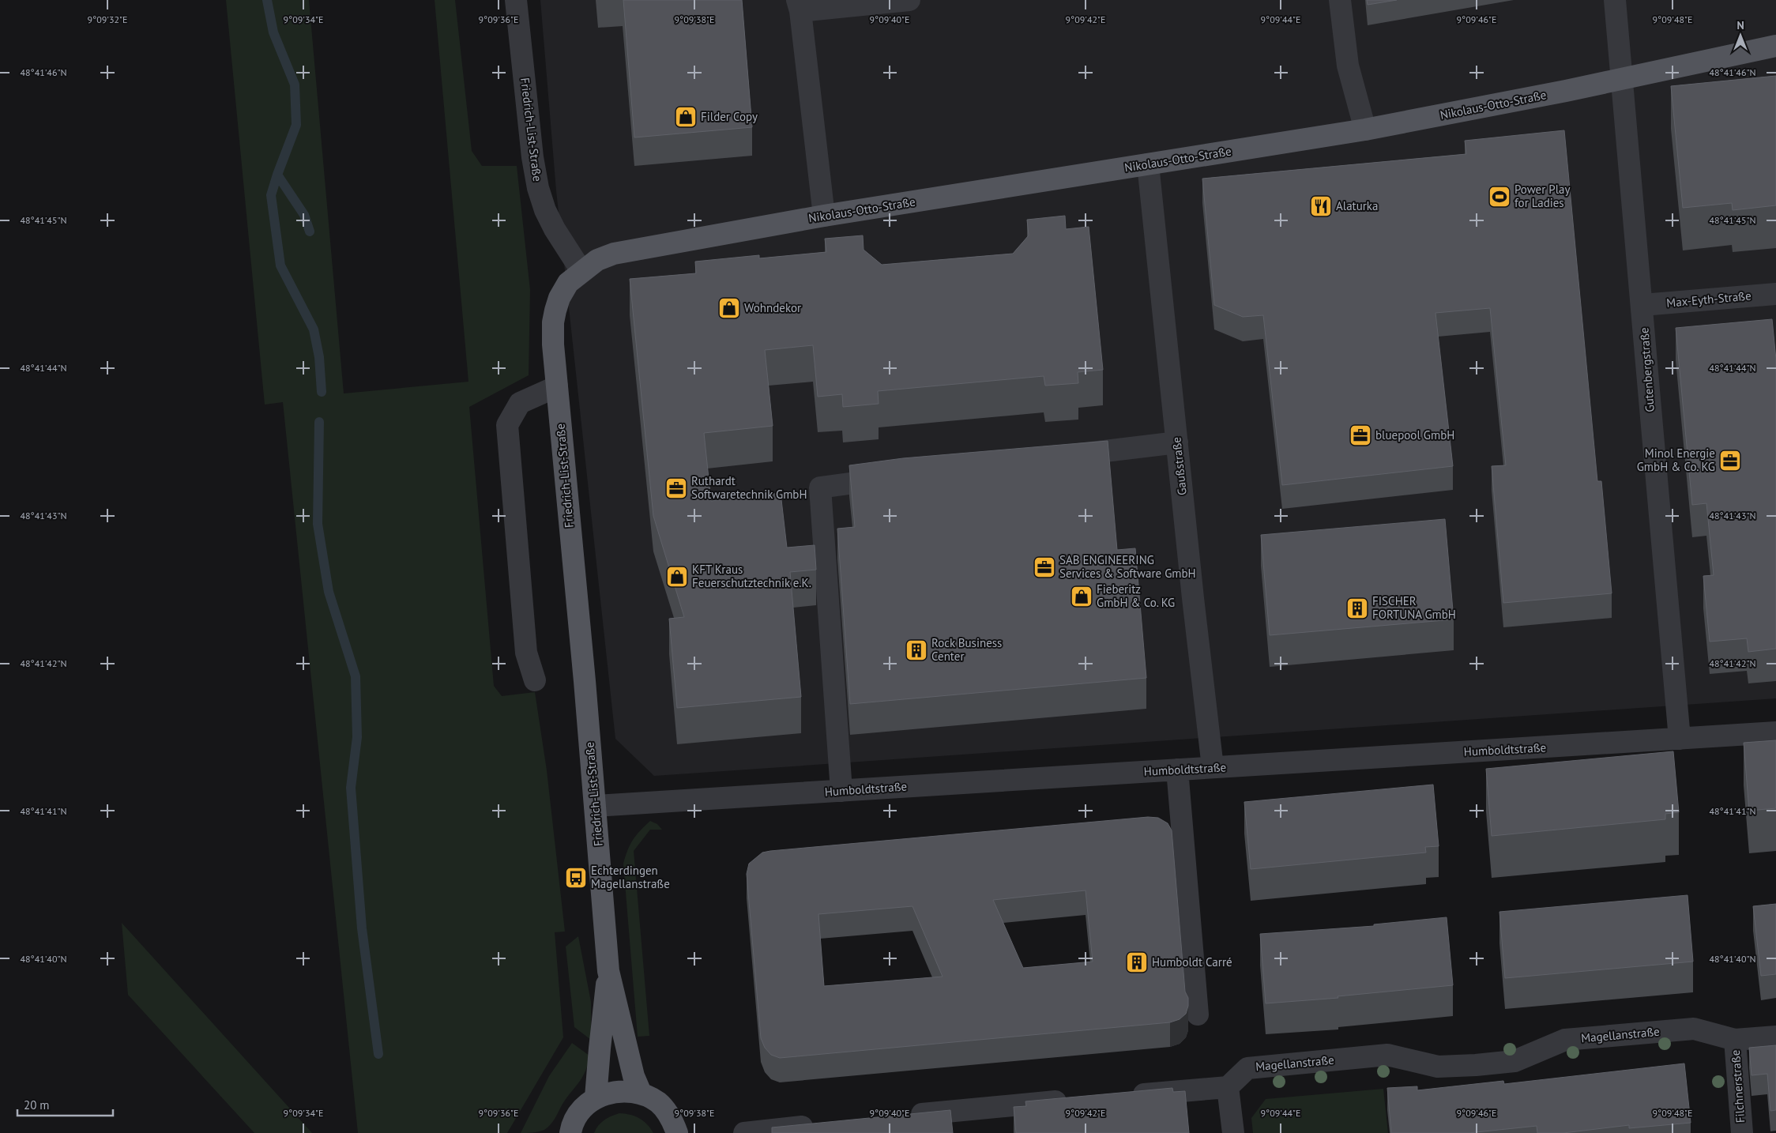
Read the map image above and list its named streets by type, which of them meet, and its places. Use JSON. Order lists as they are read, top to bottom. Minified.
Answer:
{"streets":{"main road":["Nikolaus-Otto-Straße","Friedrich-List-Straße"],"street":["Max-Eyth-Straße","Gutenbergstraße","Gaußstraße","Humboldtstraße","Magellanstraße","Filchnerstraße"]},"crossings":[["Nikolaus-Otto-Straße","Friedrich-List-Straße"],["Nikolaus-Otto-Straße","Gutenbergstraße"],["Nikolaus-Otto-Straße","Gaußstraße"],["Friedrich-List-Straße","Humboldtstraße"],["Max-Eyth-Straße","Gutenbergstraße"],["Gutenbergstraße","Humboldtstraße"],["Gaußstraße","Humboldtstraße"],["Magellanstraße","Filchnerstraße"]],"places":{"shop":["Filder Copy","Wohndekor","KFT Kraus Feuerschutztechnik e.K.","Fieberitz GmbH & Co. KG"],"sports":["Power Play for Ladies"],"restaurant":["Alaturka"],"office":["bluepool GmbH","Minol Energie GmbH & Co. KG","Ruthardt Softwaretechnik GmbH","SAB ENGINEERING Services & Software GmbH"],"building":["FISCHER FORTUNA GmbH","Rock Business Center","Humboldt Carré"],"bus stop":["Echterdingen Magellanstraße"]},"scale_bar":"20 m","north":"top","coordinates":["9°09'32\"E","9°09'34\"E","9°09'36\"E","9°09'38\"E","9°09'40\"E","9°09'42\"E","9°09'44\"E","9°09'46\"E","9°09'48\"E","48°41'46\"N","48°41'45\"N","48°41'44\"N","48°41'43\"N","48°41'42\"N","48°41'41\"N","48°41'40\"N"]}
